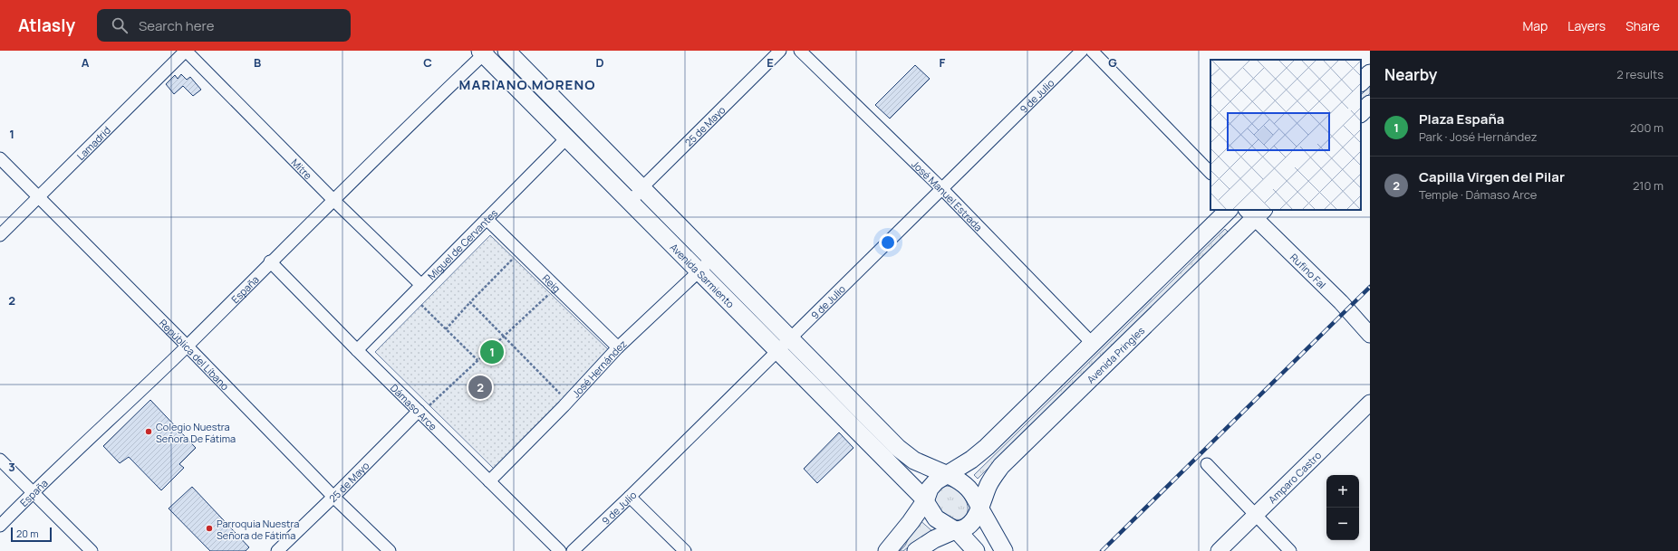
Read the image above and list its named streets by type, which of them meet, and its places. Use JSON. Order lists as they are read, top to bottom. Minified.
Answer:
{"streets":{"main road":["Avenida Sarmiento","Avenida Pringles"],"street":["9 de Julio","25 de Mayo","Lamadrid","Mitre","José Manuel Estrada","Miguel de Cervantes","Rufino Fal","Reig","España","República del Líbano","José Hernández","Dámaso Arce","Amparo Castro"]},"crossings":[["9 de Julio","José Manuel Estrada"],["9 de Julio","Avenida Sarmiento"],["25 de Mayo","Avenida Sarmiento"],["25 de Mayo","República del Líbano"],["25 de Mayo","Dámaso Arce"],["Lamadrid","Mitre"],["Lamadrid","República del Líbano"],["Mitre","Miguel de Cervantes"],["Mitre","España"],["Miguel de Cervantes","Avenida Sarmiento"],["Miguel de Cervantes","Reig"],["Miguel de Cervantes","Dámaso Arce"],["Rufino Fal","Avenida Pringles"],["Avenida Sarmiento","España"],["Avenida Sarmiento","Avenida Pringles"],["Avenida Sarmiento","José Hernández"],["Reig","José Hernández"],["España","República del Líbano"],["España","Dámaso Arce"],["José Hernández","Dámaso Arce"]],"districts":["MARIANO MORENO"],"places":["Colegio Nuestra Señora De Fátima","Parroquia Nuestra Señora de Fátima"],"scale_bar":"20 m","page":{"header":"Atlasly","search":"Search here","nav":["Map","Layers","Share"],"heading":["Nearby","2 results"],"list":[{"mark":"1","name":"Plaza España","note":"Park · José Hernández","value":"200 m"},{"mark":"2","name":"Capilla Virgen del Pilar","note":"Temple · Dámaso Arce","value":"210 m"}],"pins":["1","2"],"map_buttons":["+","−"],"scale":"20 m"},"grid":{"columns":["A","B","C","D","E","F","G"],"rows":["1","2","3"]}}
